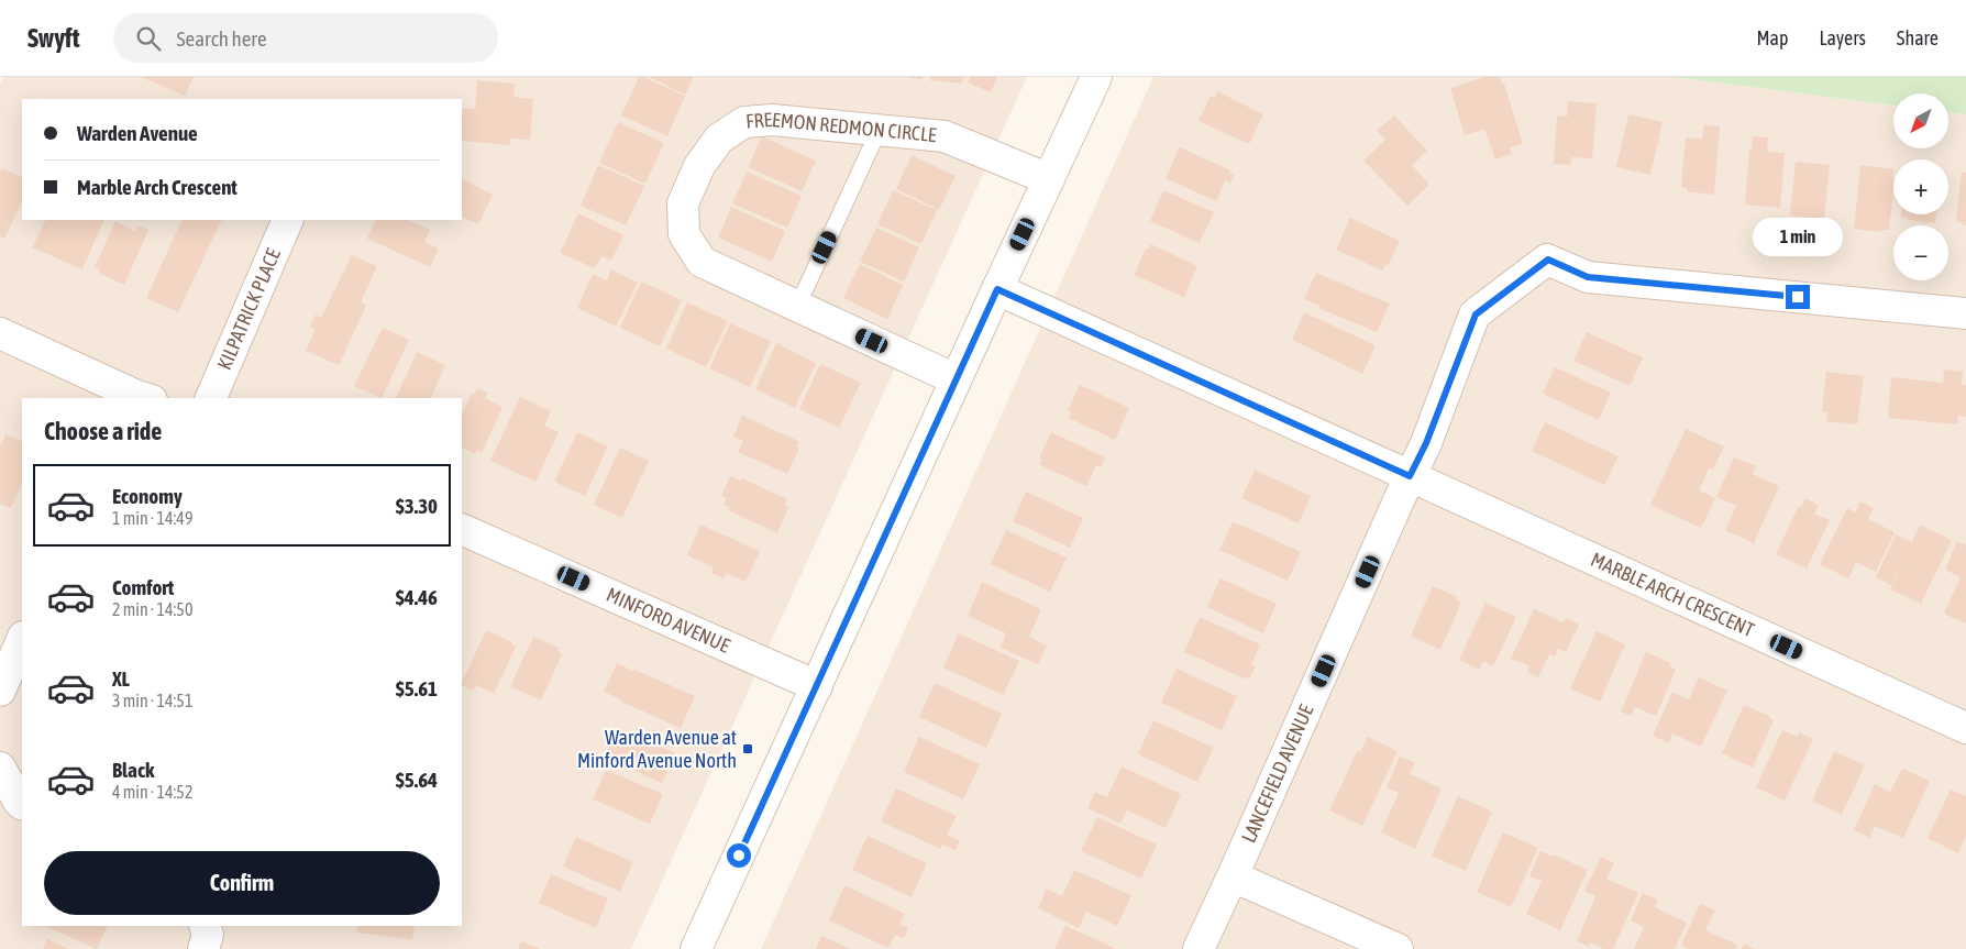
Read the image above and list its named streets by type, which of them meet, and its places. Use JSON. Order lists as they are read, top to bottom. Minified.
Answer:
{"streets":{"street":["FREEMON REDMON CIRCLE","KILPATRICK PLACE","MARBLE ARCH CRESCENT","MINFORD AVENUE","LANCEFIELD AVENUE"]},"crossings":[["MARBLE ARCH CRESCENT","LANCEFIELD AVENUE"]],"places":{"transit":["Warden Avenue at Minford Avenue North"]},"north":"bottom left","page":{"header":"Swyft","search":"Search here","nav":["Map","Layers","Share"],"map_buttons":["+","−"],"banner":["Warden Avenue","Marble Arch Crescent"],"bubble":"1 min","heading":"Choose a ride","list":[{"name":"Economy","note":"1 min · 14:49","value":"$3.30"},{"name":"Comfort","note":"2 min · 14:50","value":"$4.46"},{"name":"XL","note":"3 min · 14:51","value":"$5.61"},{"name":"Black","note":"4 min · 14:52","value":"$5.64"}],"buttons":"Confirm"}}
